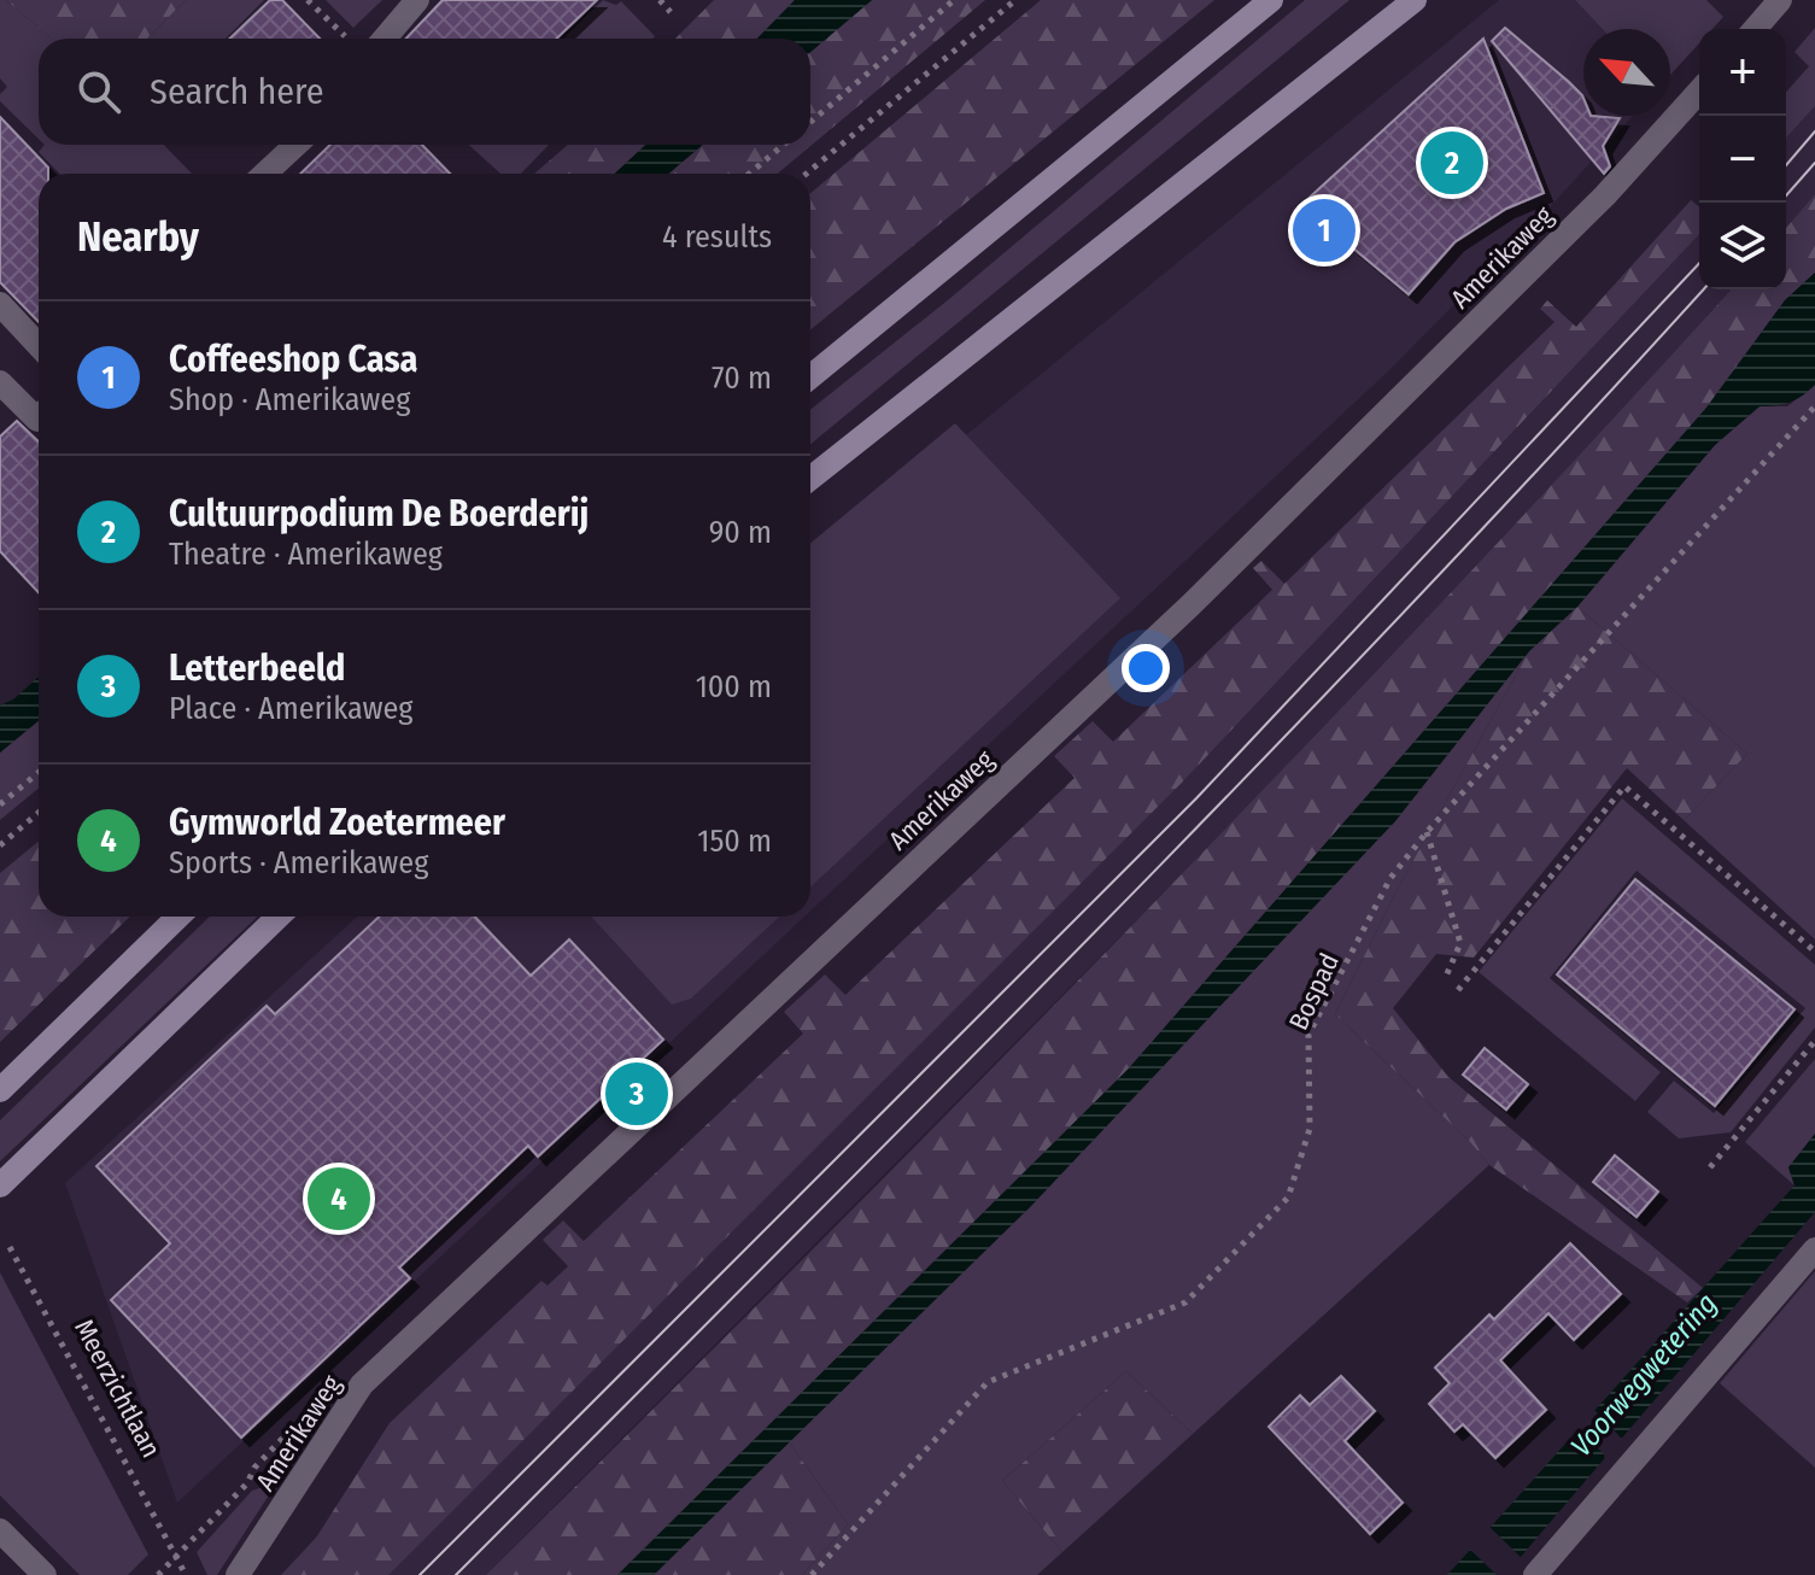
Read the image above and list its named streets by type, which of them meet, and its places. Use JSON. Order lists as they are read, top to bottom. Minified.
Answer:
{"streets":{"street":["Amerikaweg"],"path":["Bospad","Meerzichtlaan"]},"crossings":[["Amerikaweg","Meerzichtlaan"]],"water":["Voorwegwetering"],"north":"top left","page":{"map_buttons":["+","−"],"search":"Search here","pins":["2","1","3","4"],"heading":["Nearby","4 results"],"list":[{"mark":"1","name":"Coffeeshop Casa","note":"Shop · Amerikaweg","value":"70 m"},{"mark":"2","name":"Cultuurpodium De Boerderij","note":"Theatre · Amerikaweg","value":"90 m"},{"mark":"3","name":"Letterbeeld","note":"Place · Amerikaweg","value":"100 m"},{"mark":"4","name":"Gymworld Zoetermeer","note":"Sports · Amerikaweg","value":"150 m"}]}}
